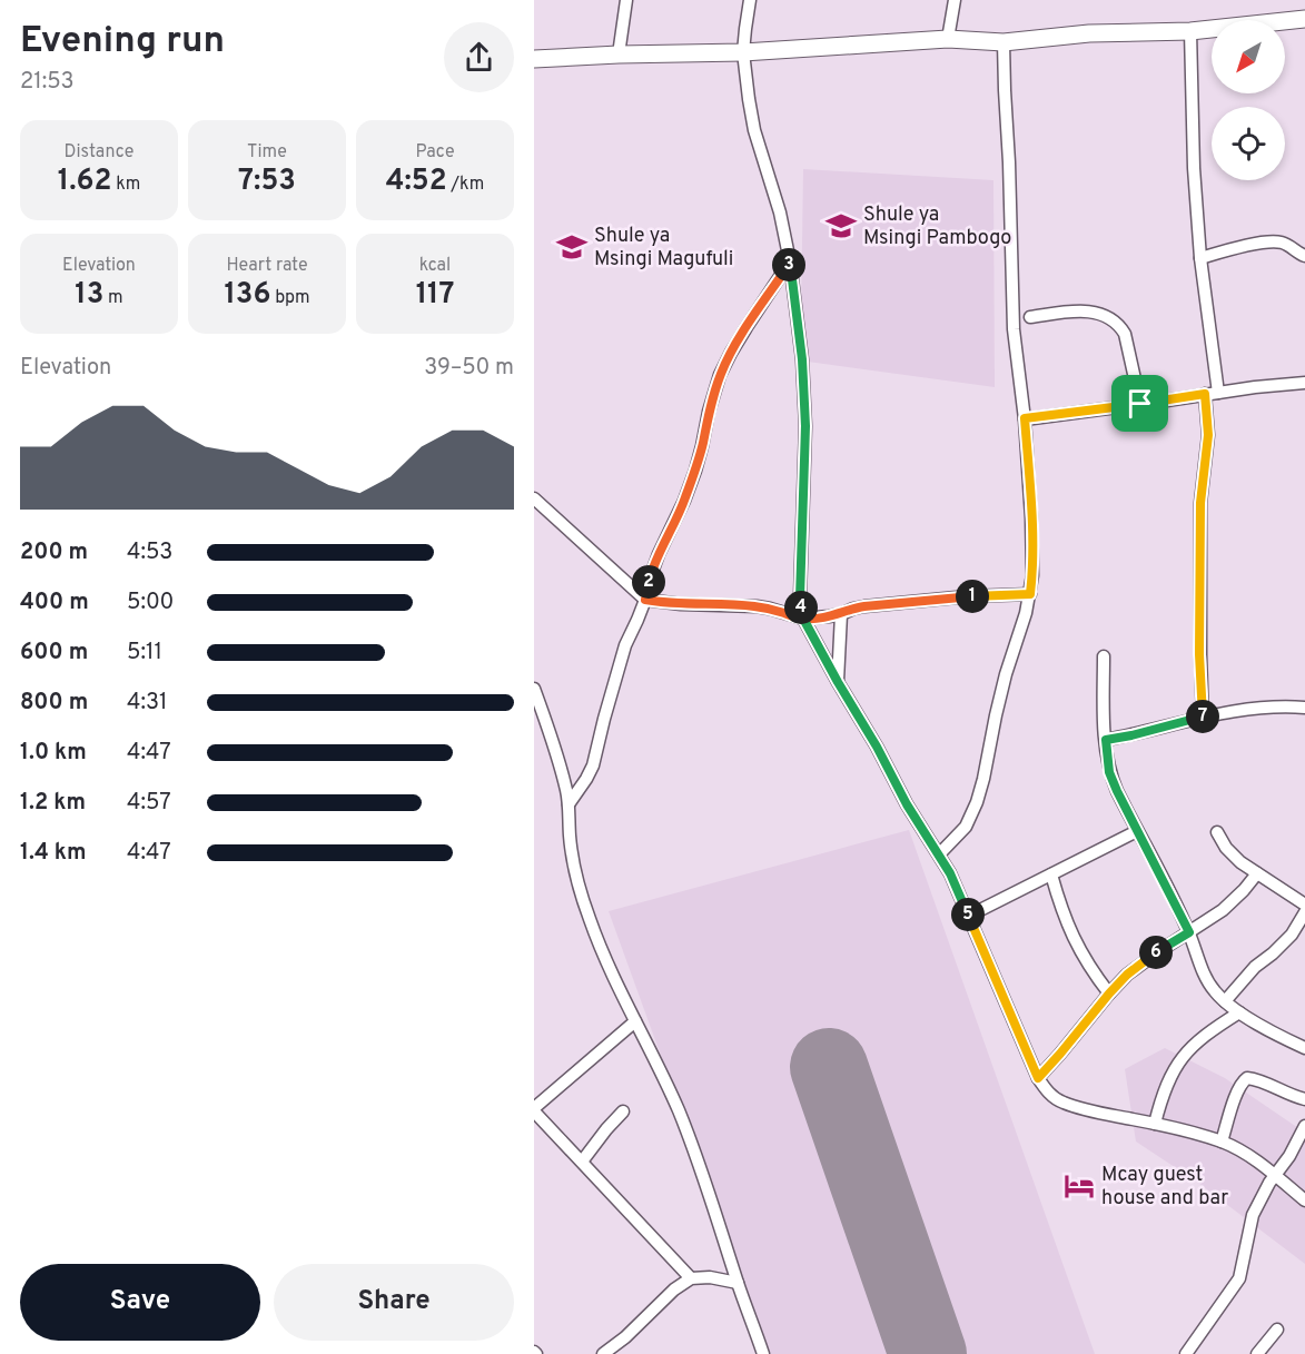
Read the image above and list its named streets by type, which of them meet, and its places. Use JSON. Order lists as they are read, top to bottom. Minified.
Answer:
{"places":{"school or university":["Shule ya Msingi Pambogo","Shule ya Msingi Magufuli"],"hotel":["Mcay guest house and bar"]},"north":"bottom left","page":{"heading":["Evening run","21:53"],"stats":[["Distance","1.62 km"],["Time","7:53"],["Pace","4:52 /km"],["Elevation","13 m"],["Heart rate","136 bpm"],["kcal","117"]],"pins":["3","2","1","4","7","5","6"],"chart":["Elevation","39–50 m"],"list":[{"name":"200 m","note":"4:53"},{"name":"400 m","note":"5:00"},{"name":"600 m","note":"5:11"},{"name":"800 m","note":"4:31"},{"name":"1.0 km","note":"4:47"},{"name":"1.2 km","note":"4:57"},{"name":"1.4 km","note":"4:47"}],"buttons":["Save","Share"]}}
